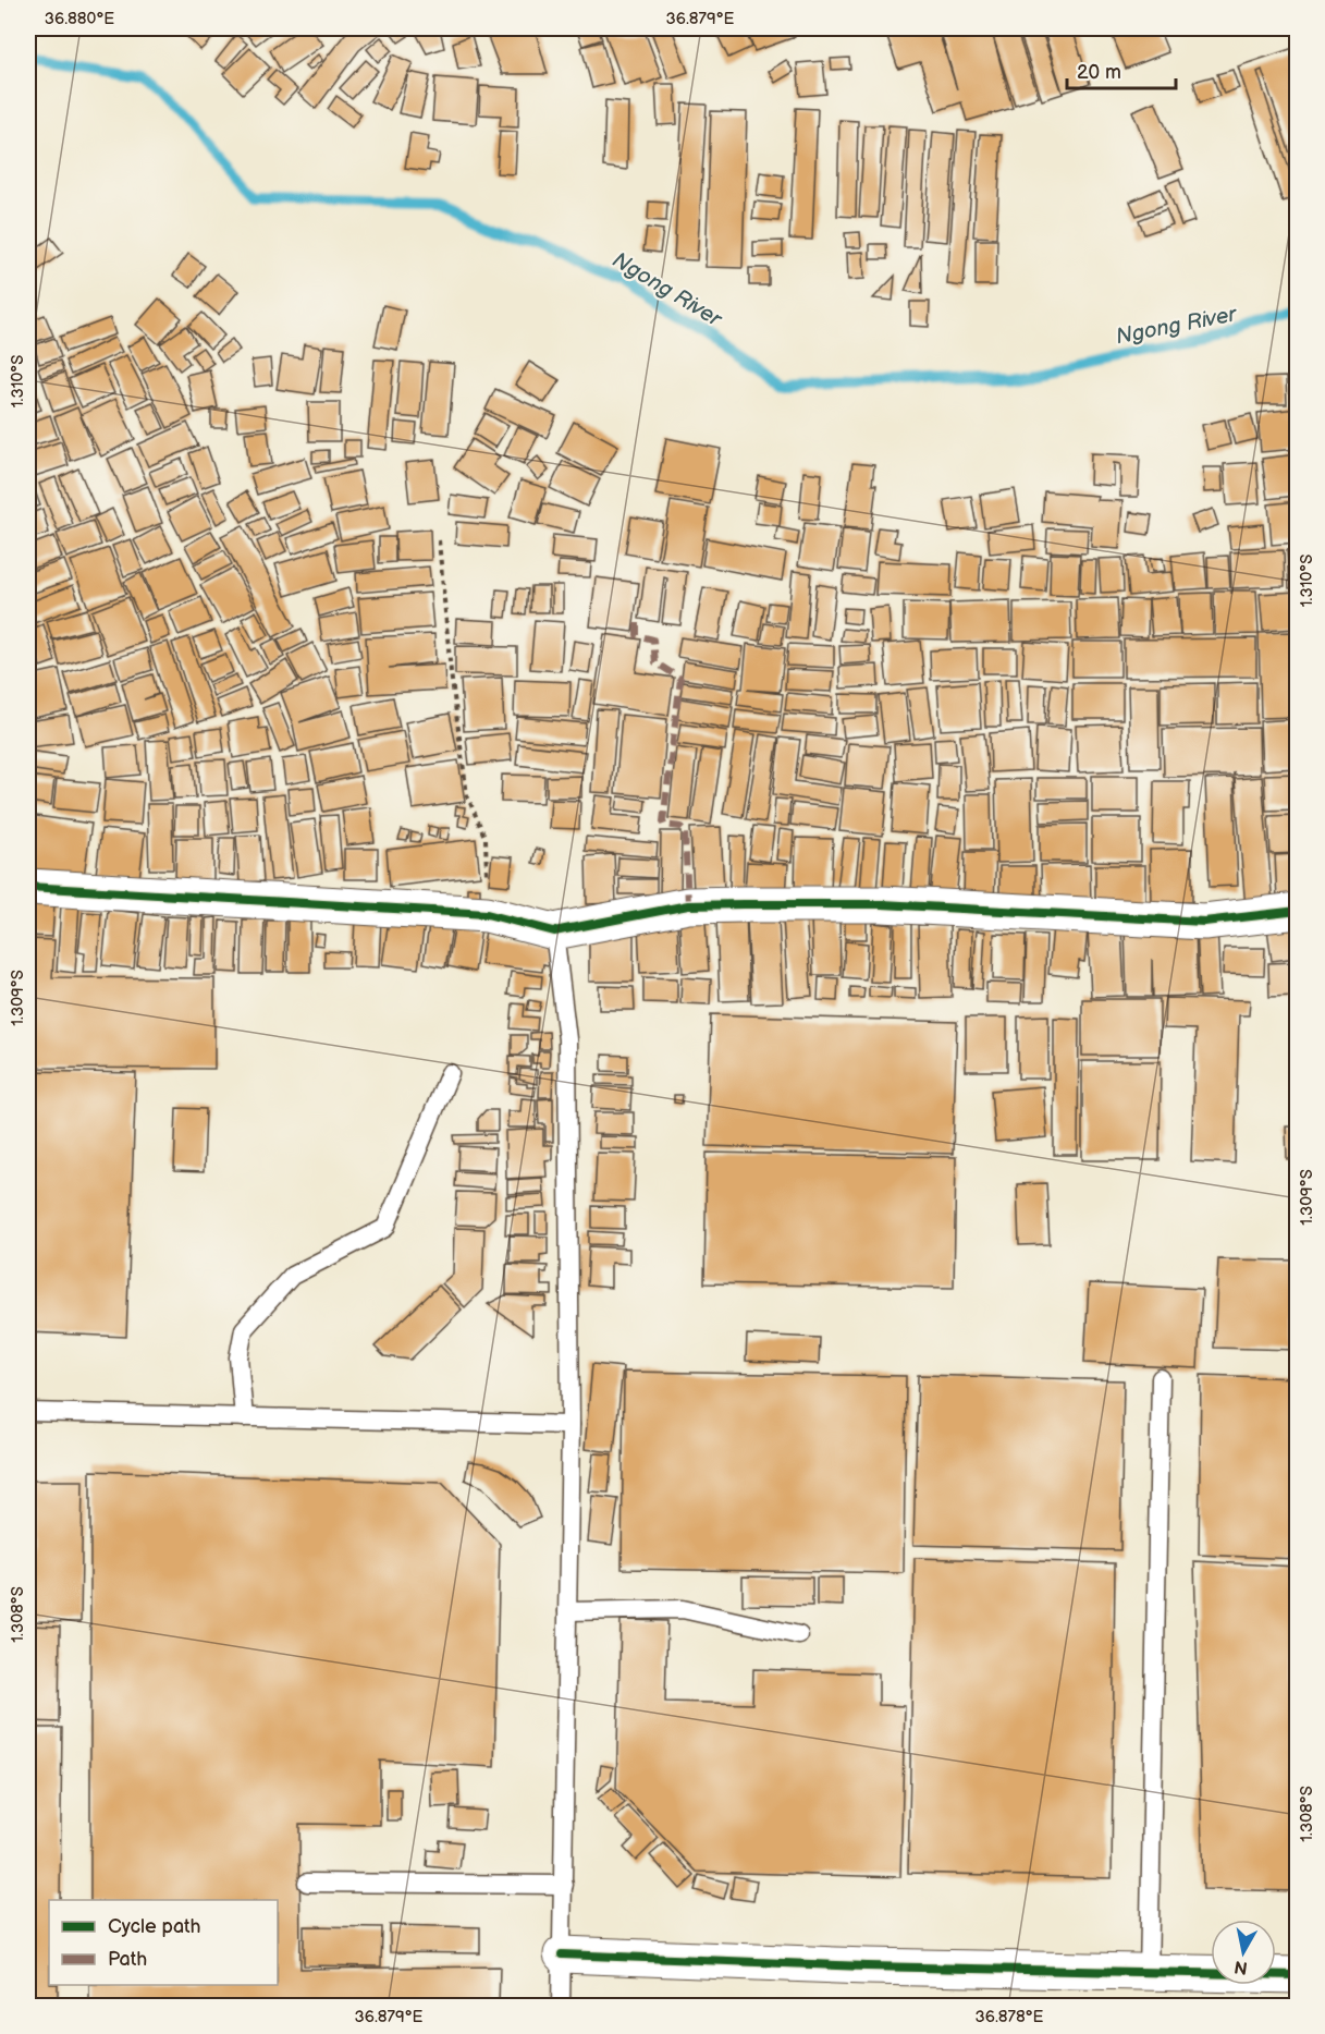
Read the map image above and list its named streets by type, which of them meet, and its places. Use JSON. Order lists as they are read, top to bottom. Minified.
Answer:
{"water":["Ngong River"],"legend":["Cycle path","Path"],"scale_bar":"20 m","north":"bottom","coordinates":["36.880°E","36.879°E","1.310°S","1.309°S","1.308°S","36.878°E"]}
